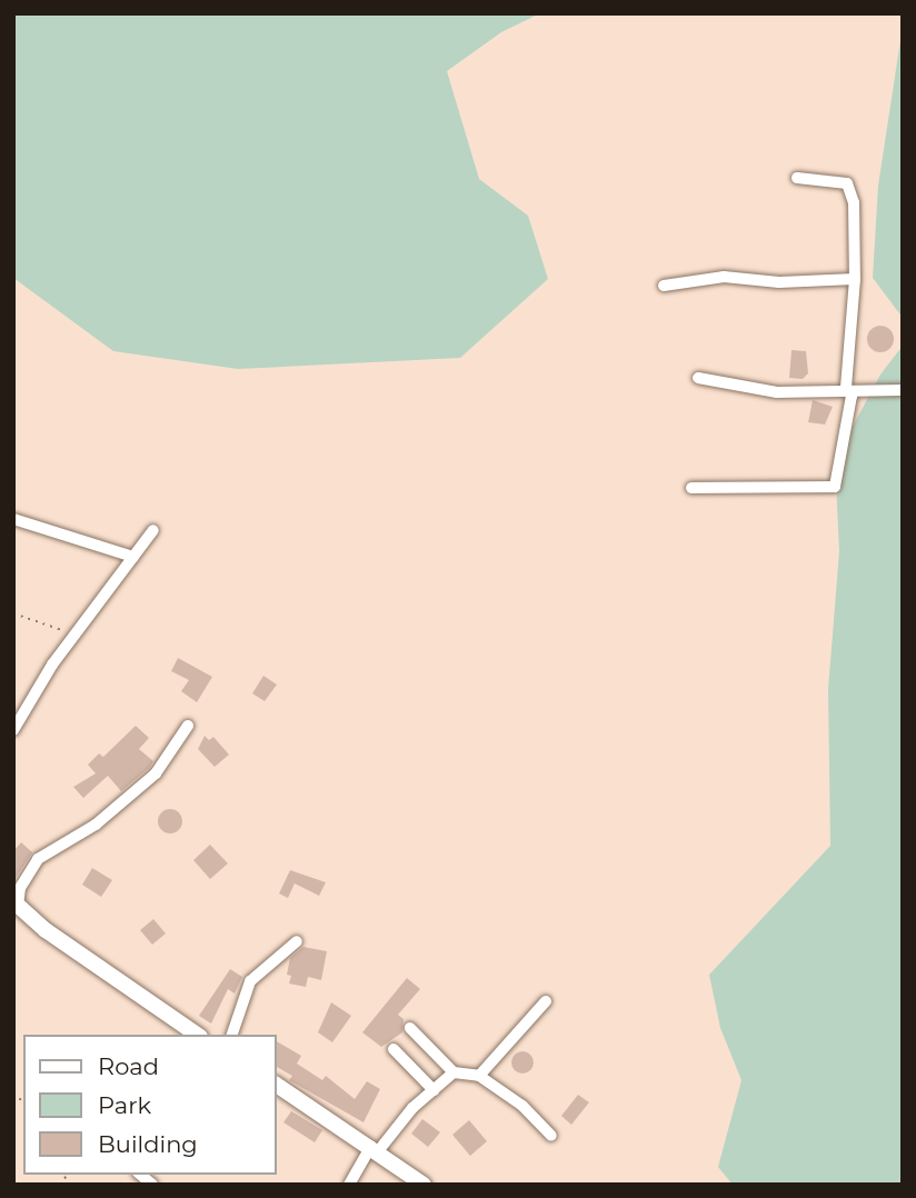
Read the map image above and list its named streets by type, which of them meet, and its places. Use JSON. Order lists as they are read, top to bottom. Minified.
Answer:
{"legend":["Road","Park","Building"]}
